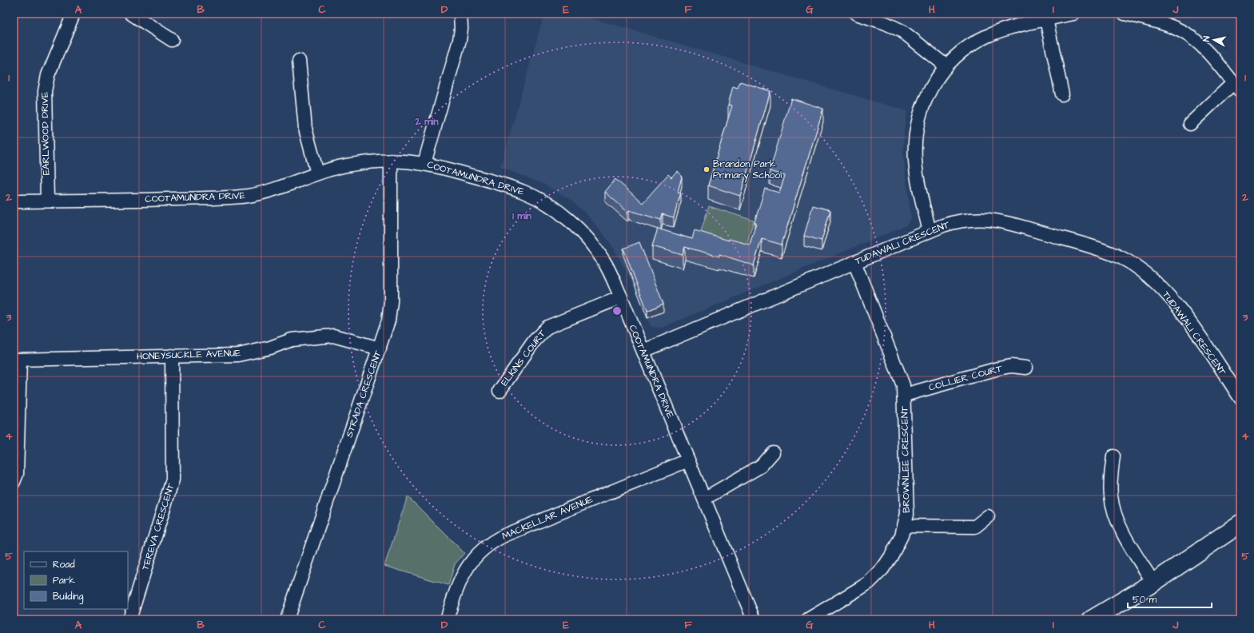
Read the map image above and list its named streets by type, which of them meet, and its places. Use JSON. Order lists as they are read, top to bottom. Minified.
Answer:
{"streets":{"street":["EARLWOOD DRIVE","COOTAMUNDRA DRIVE","TUDAWALI CRESCENT","HONEYSUCKLE AVENUE","ELKINS COURT","COLLIER COURT","STRADA CRESCENT","BROWNLEE CRESCENT","MACKELLAR AVENUE","TEREVA CRESCENT"]},"crossings":[["EARLWOOD DRIVE","COOTAMUNDRA DRIVE"],["COOTAMUNDRA DRIVE","TUDAWALI CRESCENT"],["COOTAMUNDRA DRIVE","ELKINS COURT"],["COOTAMUNDRA DRIVE","STRADA CRESCENT"],["COOTAMUNDRA DRIVE","MACKELLAR AVENUE"],["TUDAWALI CRESCENT","BROWNLEE CRESCENT"],["HONEYSUCKLE AVENUE","STRADA CRESCENT"],["HONEYSUCKLE AVENUE","TEREVA CRESCENT"],["COLLIER COURT","BROWNLEE CRESCENT"]],"places":["Brandon Park Primary School"],"legend":["Road","Park","Building"],"scale_bar":"50 m","north":"left","grid":{"columns":["A","B","C","D","E","F","G","H","I","J"],"rows":["1","2","3","4","5"]},"rings":["2 min","1 min"]}
